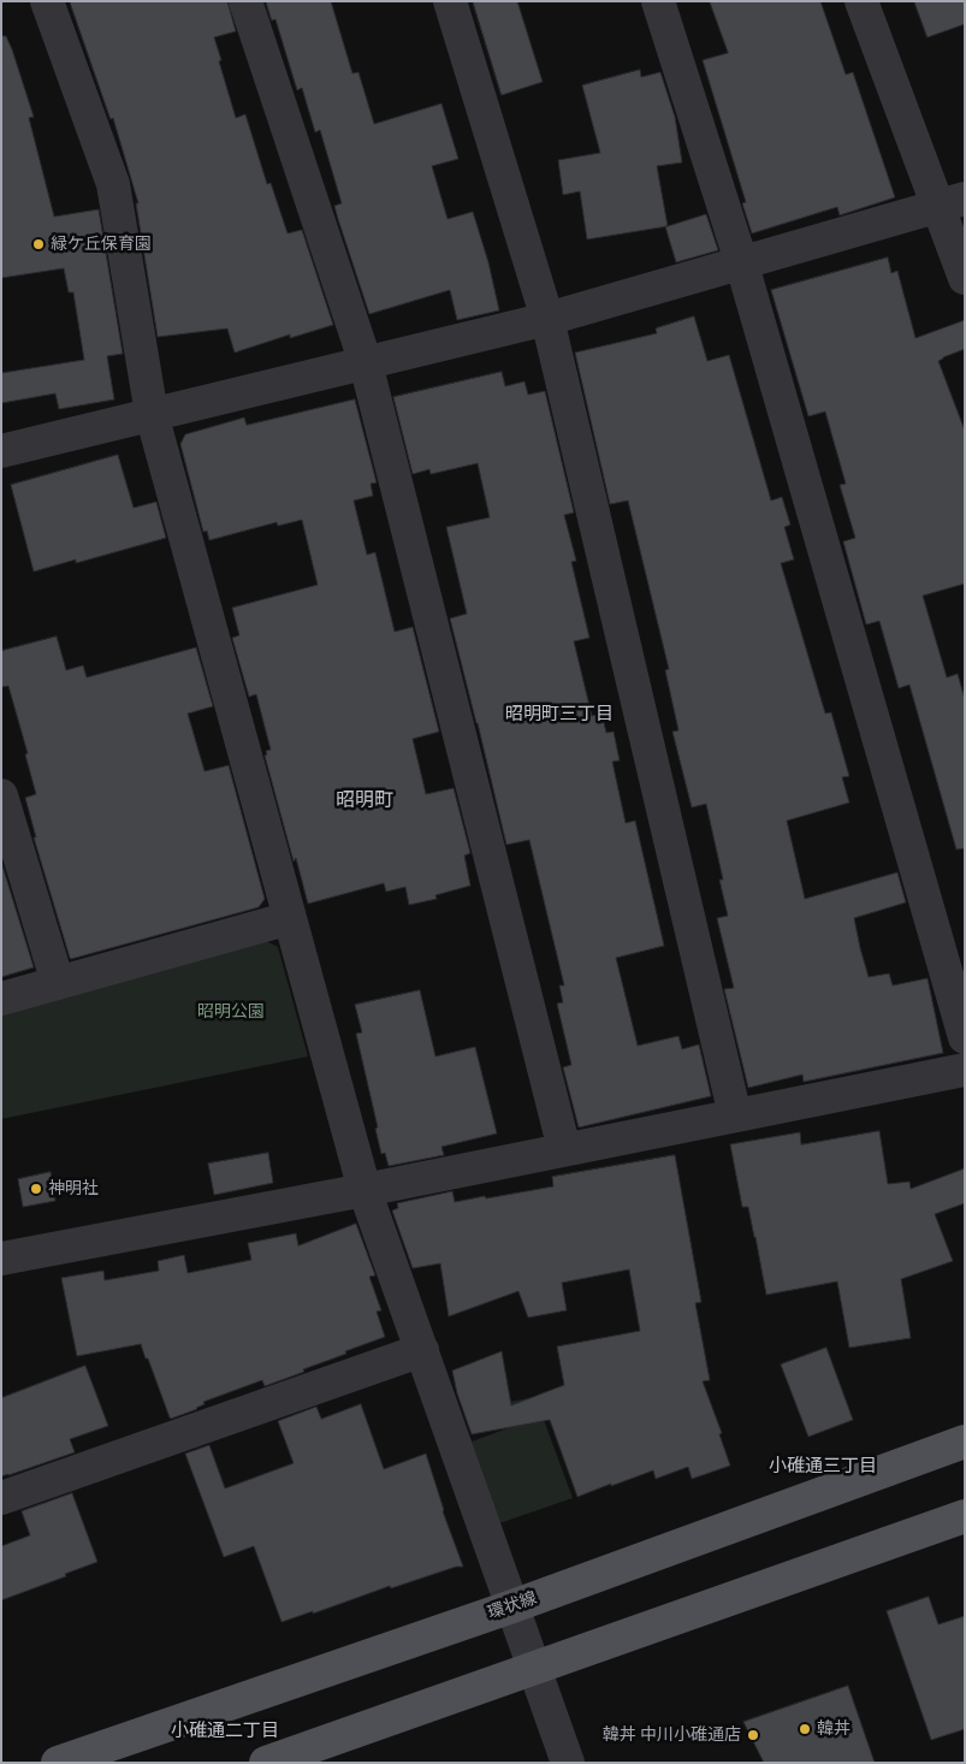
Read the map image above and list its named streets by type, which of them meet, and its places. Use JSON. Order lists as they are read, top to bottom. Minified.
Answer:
{"streets":{"main road":["環状線"]},"districts":["昭明町三丁目","昭明町","小碓通三丁目","小碓通二丁目"],"parks":["昭明公園"],"places":["緑ケ丘保育園","神明社","韓丼","韓丼 中川小碓通店"]}
